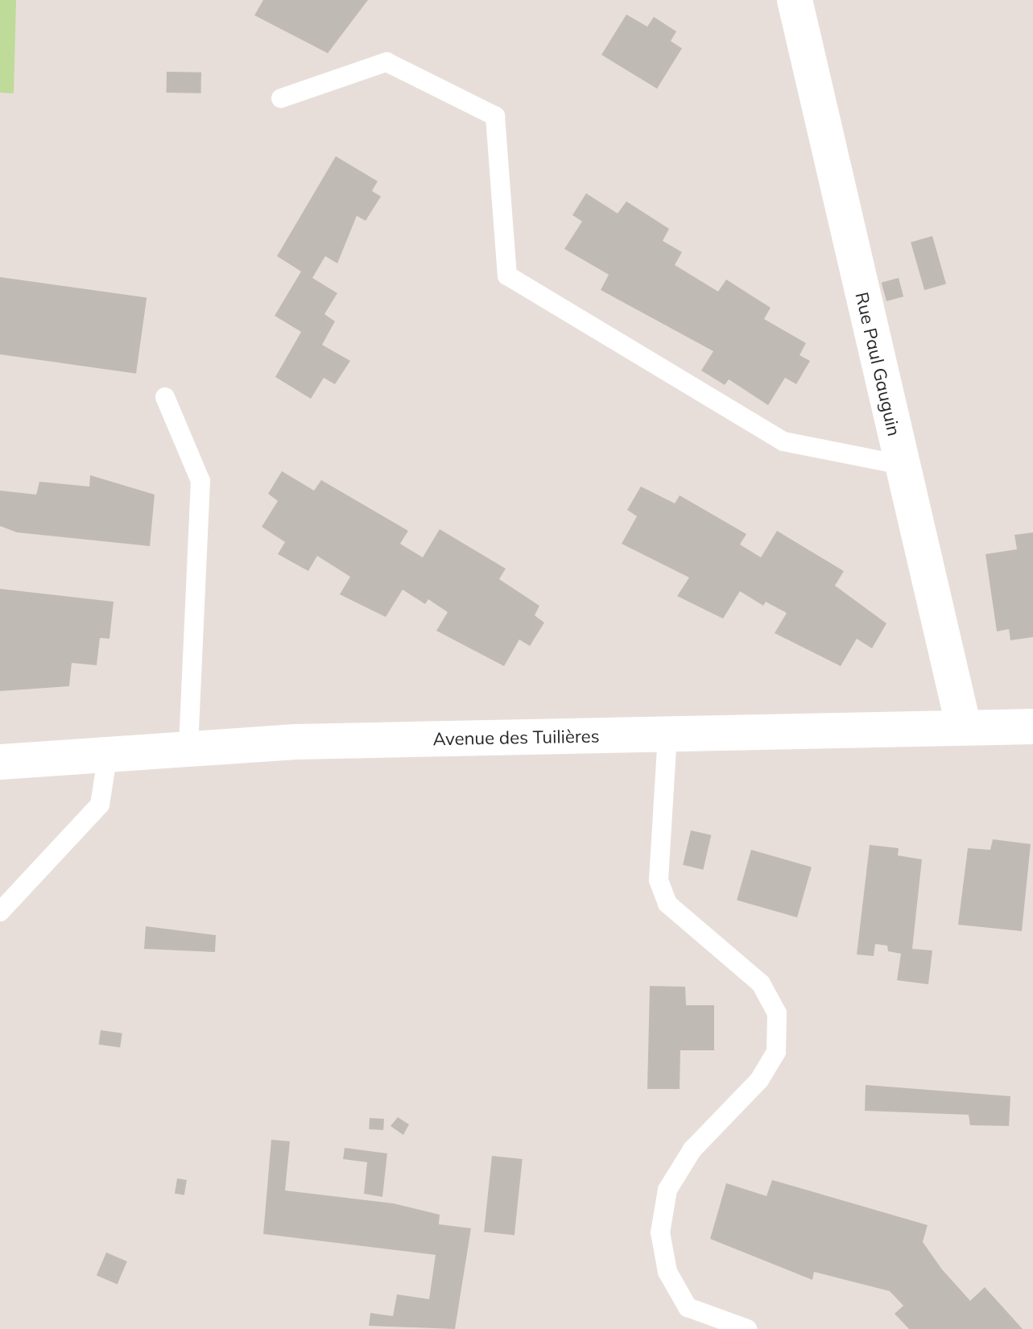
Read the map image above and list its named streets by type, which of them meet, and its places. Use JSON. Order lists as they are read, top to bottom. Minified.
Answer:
{"streets":{"street":["Rue Paul Gauguin","Avenue des Tuilières"]},"crossings":[["Rue Paul Gauguin","Avenue des Tuilières"]]}
